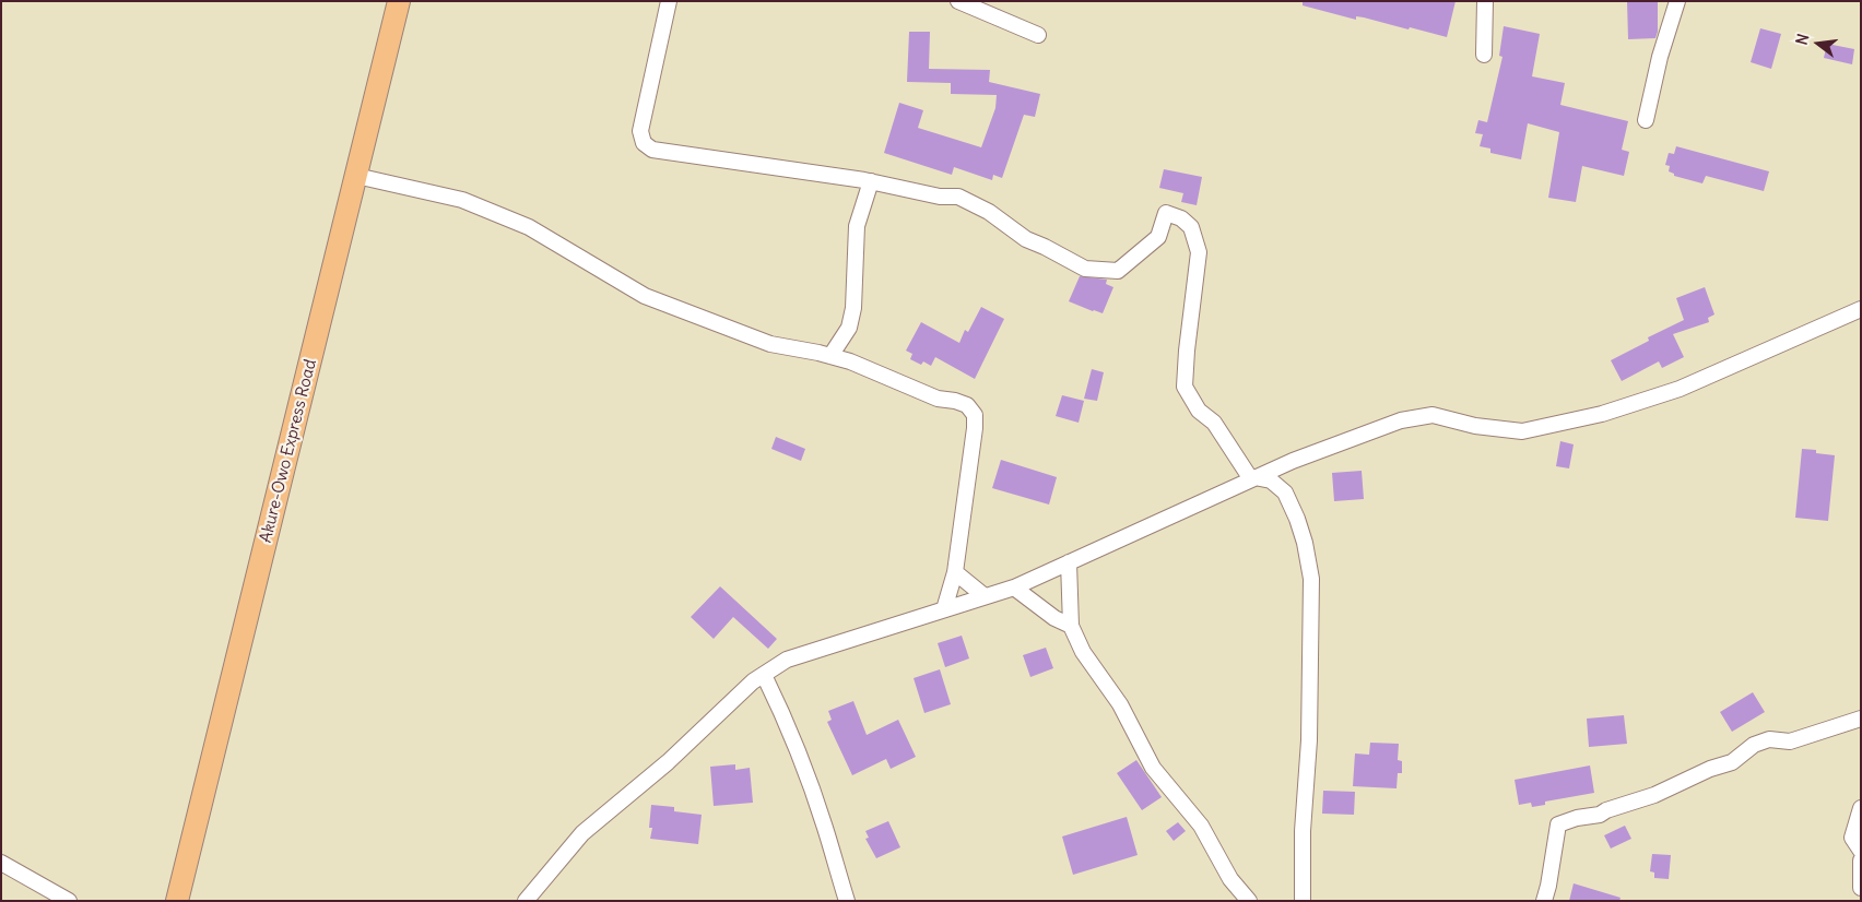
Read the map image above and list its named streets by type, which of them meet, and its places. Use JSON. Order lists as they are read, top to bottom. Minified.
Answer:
{"streets":{"highway":["Akure-Owo Express Road"]},"north":"left"}
